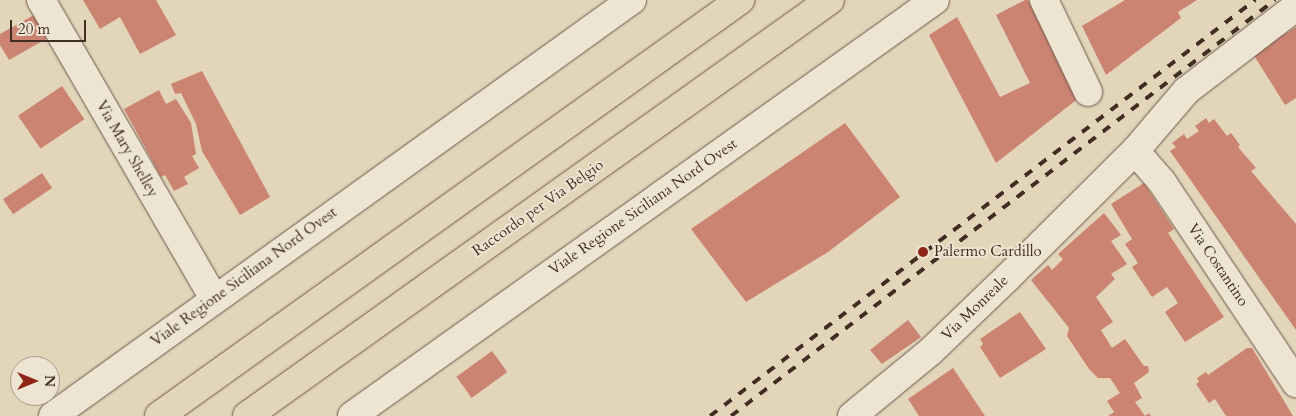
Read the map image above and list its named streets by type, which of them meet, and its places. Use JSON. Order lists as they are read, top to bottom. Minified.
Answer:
{"streets":{"highway":["Raccordo per Via Belgio"],"street":["Via Mary Shelley","Viale Regione Siciliana Nord Ovest","Via Costantino","Via Monreale"]},"crossings":[["Via Mary Shelley","Viale Regione Siciliana Nord Ovest"],["Via Costantino","Via Monreale"]],"places":["Palermo Cardillo"],"scale_bar":"20 m","north":"right"}
